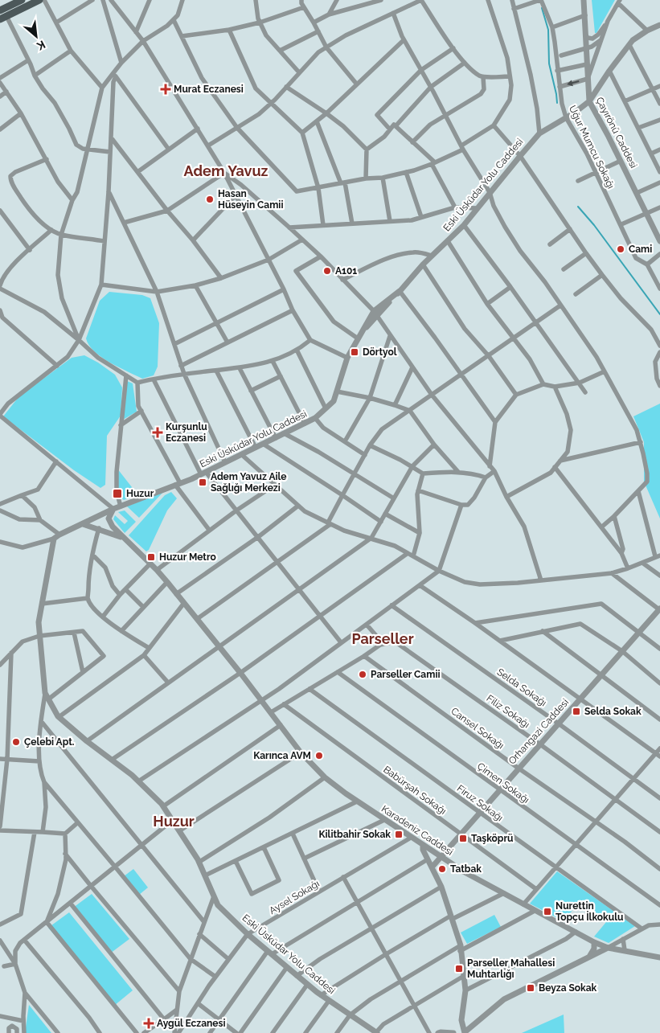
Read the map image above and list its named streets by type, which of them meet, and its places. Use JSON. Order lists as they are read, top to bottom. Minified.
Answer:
{"streets":{"street":["Çayırönü Caddesi","Uğur Mumcu Sokağı","Eski Üsküdar Yolu Caddesi","Selda Sokağı","Filiz Sokağı","Cansel Sokağı","Orhangazi Caddesi","Çimen Sokağı","Babürşah Sokağı","Firuz Sokağı","Karadeniz Caddesi","Aysel Sokağı"]},"crossings":[["Çayırönü Caddesi","Eski Üsküdar Yolu Caddesi"],["Uğur Mumcu Sokağı","Eski Üsküdar Yolu Caddesi"],["Eski Üsküdar Yolu Caddesi","Aysel Sokağı"],["Selda Sokağı","Orhangazi Caddesi"],["Filiz Sokağı","Orhangazi Caddesi"],["Cansel Sokağı","Orhangazi Caddesi"],["Orhangazi Caddesi","Çimen Sokağı"],["Orhangazi Caddesi","Babürşah Sokağı"],["Orhangazi Caddesi","Firuz Sokağı"],["Orhangazi Caddesi","Karadeniz Caddesi"],["Karadeniz Caddesi","Aysel Sokağı"]],"districts":["Adem Yavuz","Parseller","Huzur"],"places":{"health":["Murat Eczanesi","Kurşunlu Eczanesi","Aygül Eczanesi"],"other":["Hasan Hüseyin Camii","Cami","A101","Parseller Camii","Çelebi Apt.","Karınca AVM","Tatbak"],"transit":["Dörtyol","Adem Yavuz Aile Sağlığı Merkezi","Huzur","Huzur Metro","Selda Sokak","Kilitbahir Sokak","Taşköprü","Nurettin Topçu İlkokulu","Parseller Mahallesi Muhtarlığı","Beyza Sokak"]},"north":"bottom right"}
